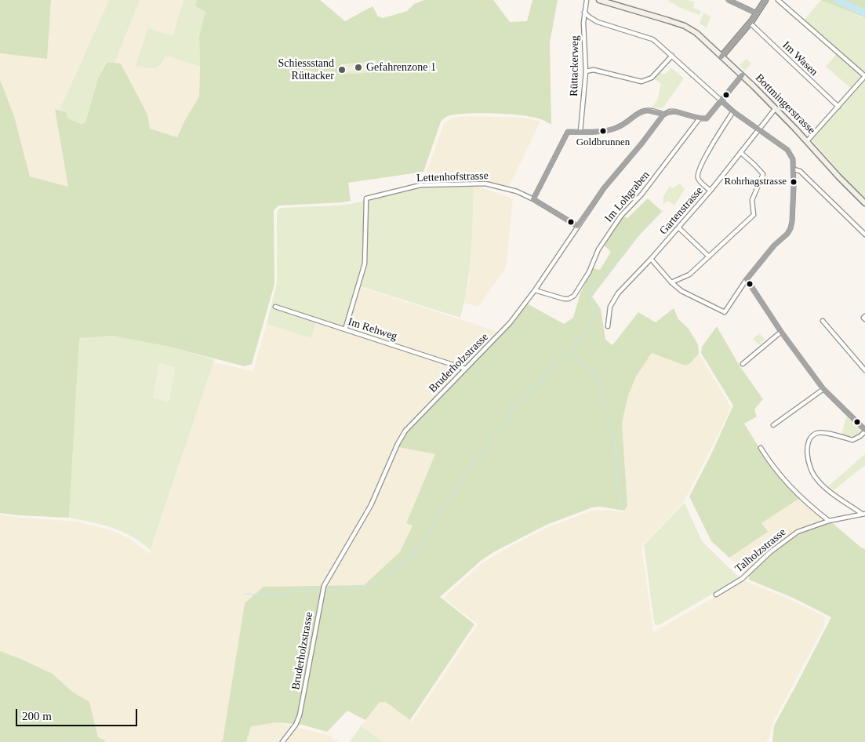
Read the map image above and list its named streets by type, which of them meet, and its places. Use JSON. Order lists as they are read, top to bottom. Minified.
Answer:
{"streets":{"main road":["Bottmingerstrasse"],"street":["Im Wasen","Rüttackerweg","Lettenhofstrasse","Im Lohgraben","Gartenstrasse","Im Rehweg","Bruderholzstrasse","Talholzstrasse"]},"crossings":[["Bottmingerstrasse","Gartenstrasse"],["Lettenhofstrasse","Im Rehweg"],["Lettenhofstrasse","Bruderholzstrasse"],["Im Lohgraben","Bruderholzstrasse"],["Im Rehweg","Bruderholzstrasse"]],"places":["Gefahrenzone 1","Schiessstand Rüttacker","Goldbrunnen","Rohrhagstrasse"],"scale_bar":"200 m"}
